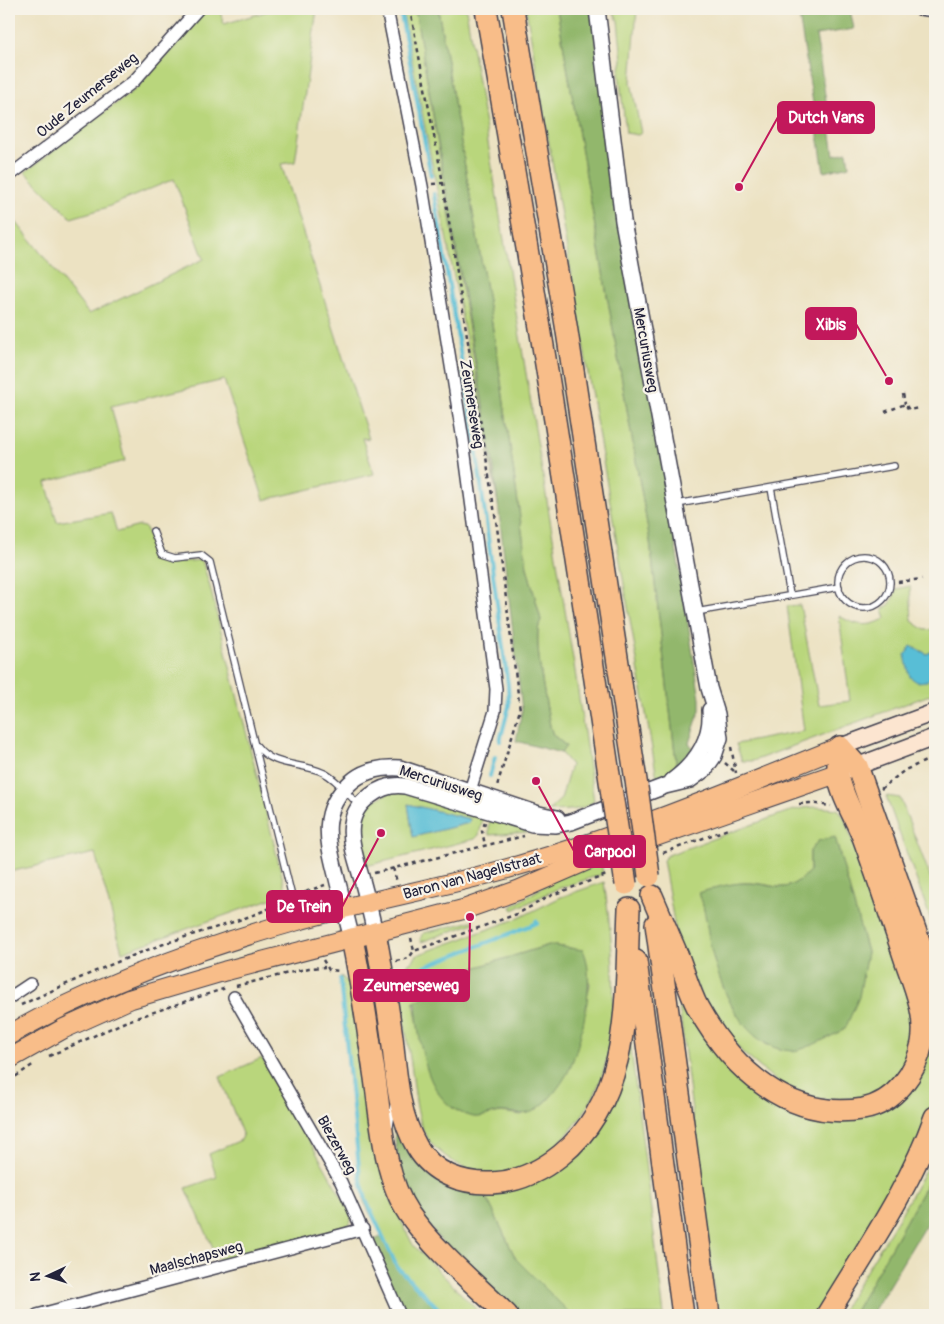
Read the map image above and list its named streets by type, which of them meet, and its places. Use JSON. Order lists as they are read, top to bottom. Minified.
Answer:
{"streets":{"main road":["Baron van Nagellstraat"],"street":["Oude Zeumerseweg","Mercuriusweg","Zeumerseweg","Biezerweg","Maalschapsweg"]},"crossings":[["Mercuriusweg","Zeumerseweg"],["Mercuriusweg","Baron van Nagellstraat"],["Biezerweg","Maalschapsweg"]],"places":["Dutch Vans","Xibis","Carpool","De Trein","Zeumerseweg"],"north":"left"}
